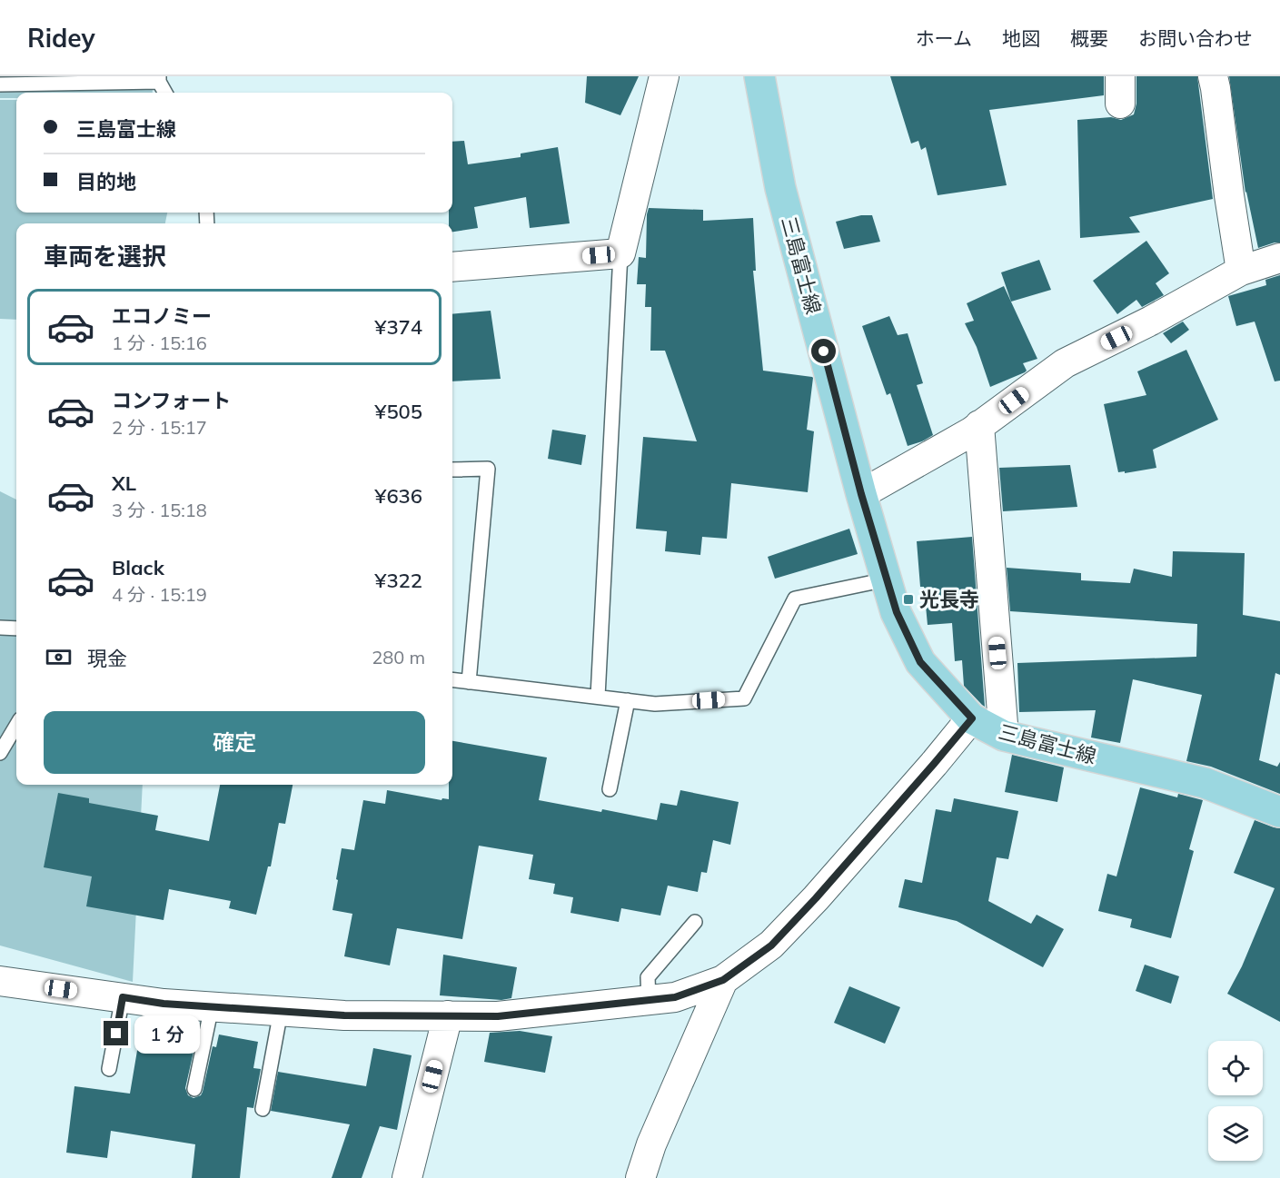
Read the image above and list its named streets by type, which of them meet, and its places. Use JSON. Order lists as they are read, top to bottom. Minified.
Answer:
{"streets":{"main road":["三島富士線"]},"places":{"transit":["光長寺"]},"page":{"header":"Ridey","nav":["ホーム","地図","概要","お問い合わせ"],"banner":["三島富士線","目的地"],"heading":"車両を選択","list":[{"name":"エコノミー","note":"1 分 · 15:16","value":"¥374"},{"name":"コンフォート","note":"2 分 · 15:17","value":"¥505"},{"name":"XL","note":"3 分 · 15:18","value":"¥636"},{"name":"Black","note":"4 分 · 15:19","value":"¥322"}],"pay":["現金","280 m"],"buttons":"確定","bubble":"1 分"}}
